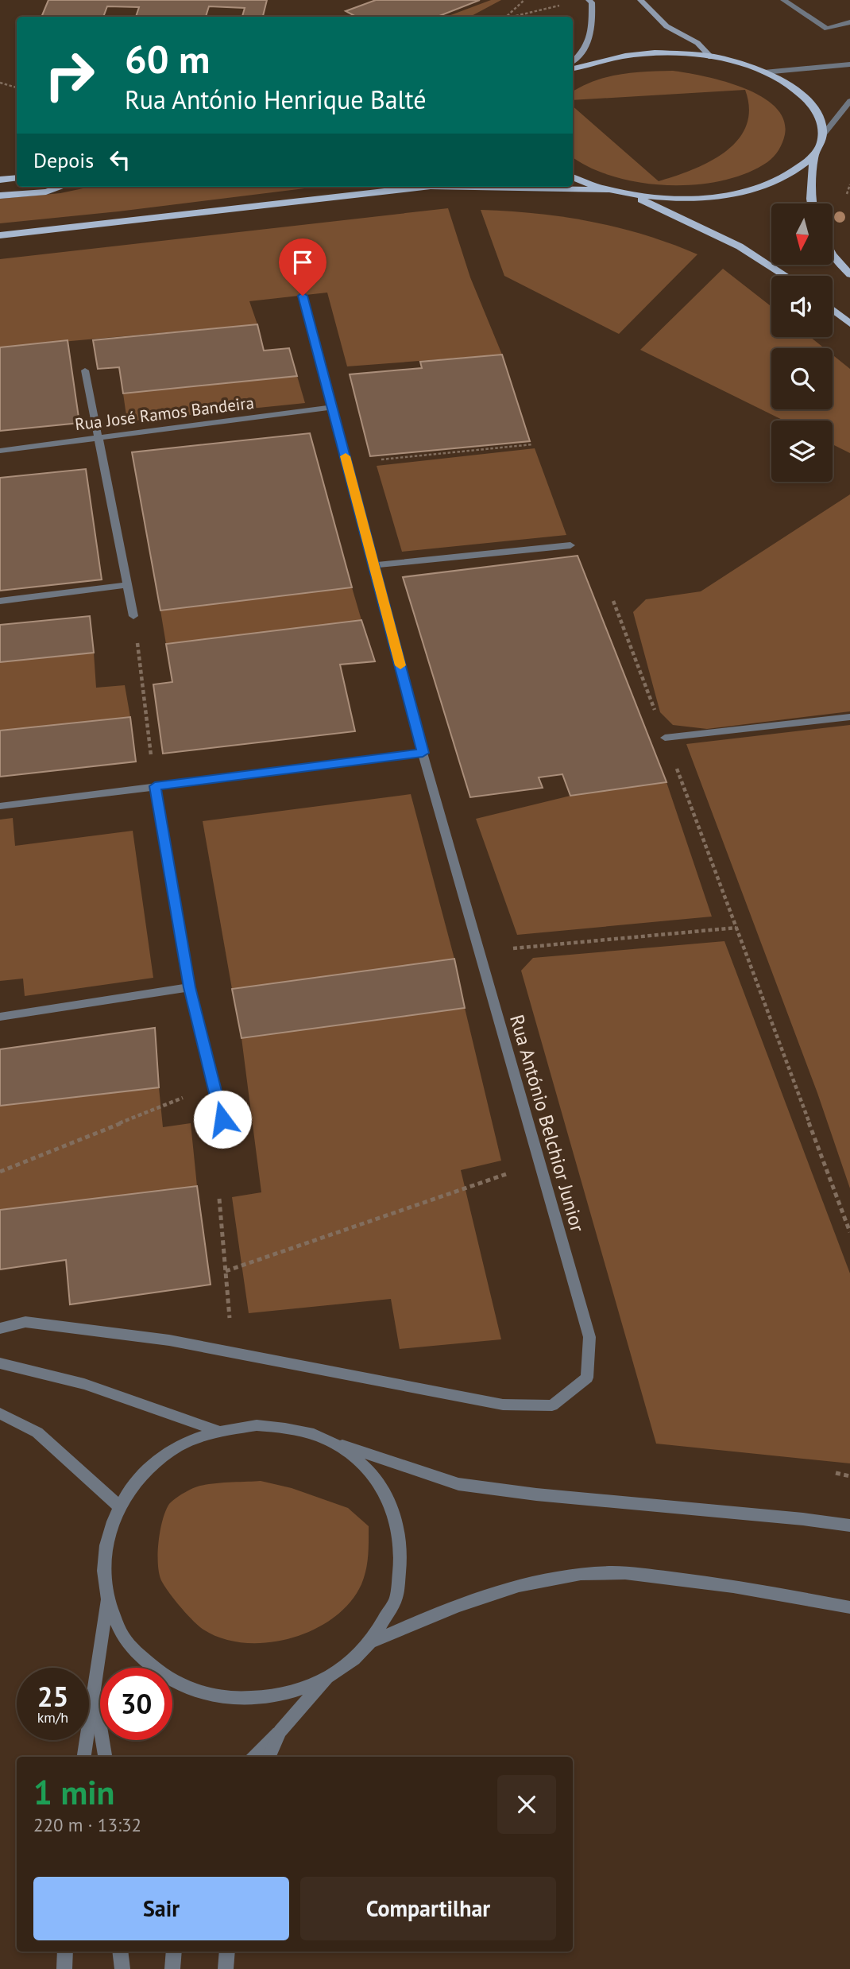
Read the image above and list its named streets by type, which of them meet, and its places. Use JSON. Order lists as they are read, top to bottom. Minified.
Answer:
{"streets":{"street":["Rua José Ramos Bandeira","Rua António Belchior Junior"]},"crossings":[["Rua José Ramos Bandeira","Rua António Belchior Junior"]],"north":"bottom","page":{"turn":["60 m","Rua António Henrique Balté"],"then":"Depois","speed":"25 km/h","limit":"30","heading":["1 min","220 m · 13:32"],"buttons":["Sair","Compartilhar"]}}
